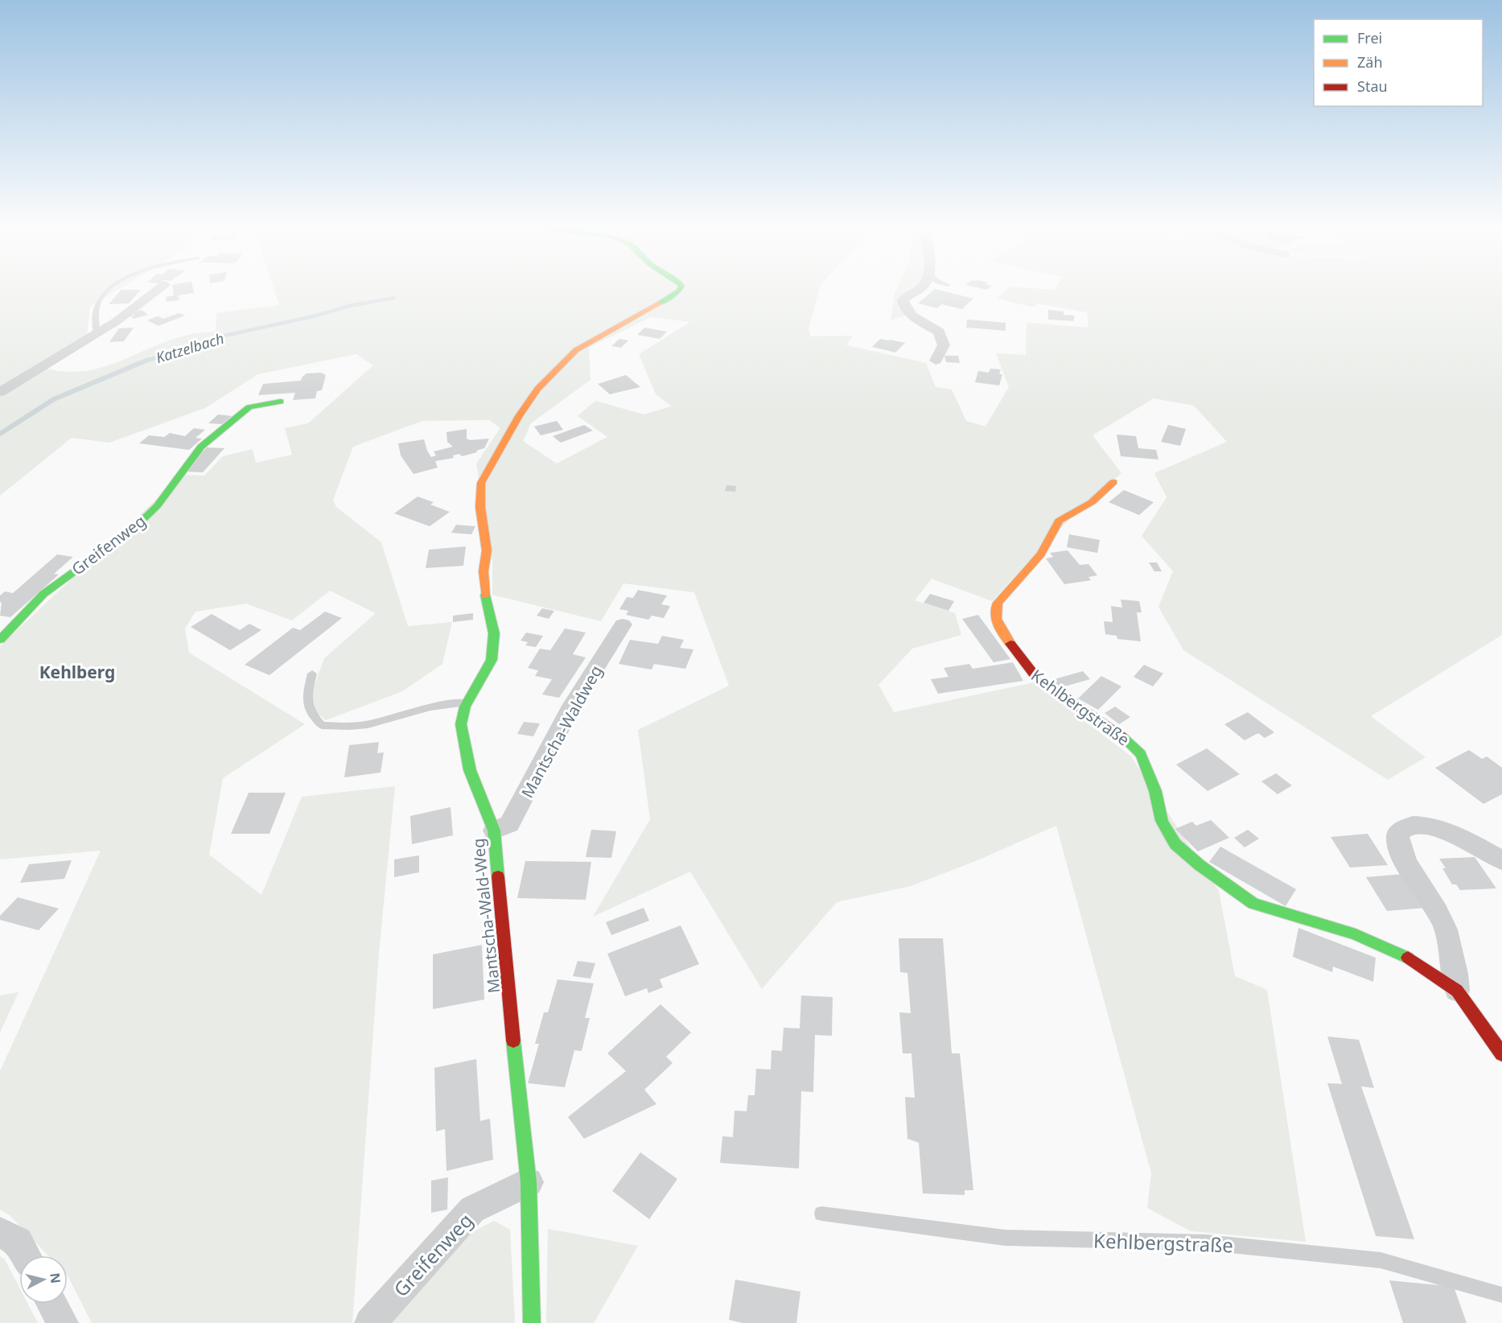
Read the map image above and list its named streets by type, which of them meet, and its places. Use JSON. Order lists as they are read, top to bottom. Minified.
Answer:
{"streets":{"street":["Greifenweg","Kehlbergstraße","Mantscha-Waldweg","Mantscha-Wald-Weg"]},"crossings":[["Greifenweg","Mantscha-Wald-Weg"],["Mantscha-Waldweg","Mantscha-Wald-Weg"]],"districts":["Kehlberg"],"water":["Katzelbach"],"legend":["Frei","Zäh","Stau"],"north":"right"}
